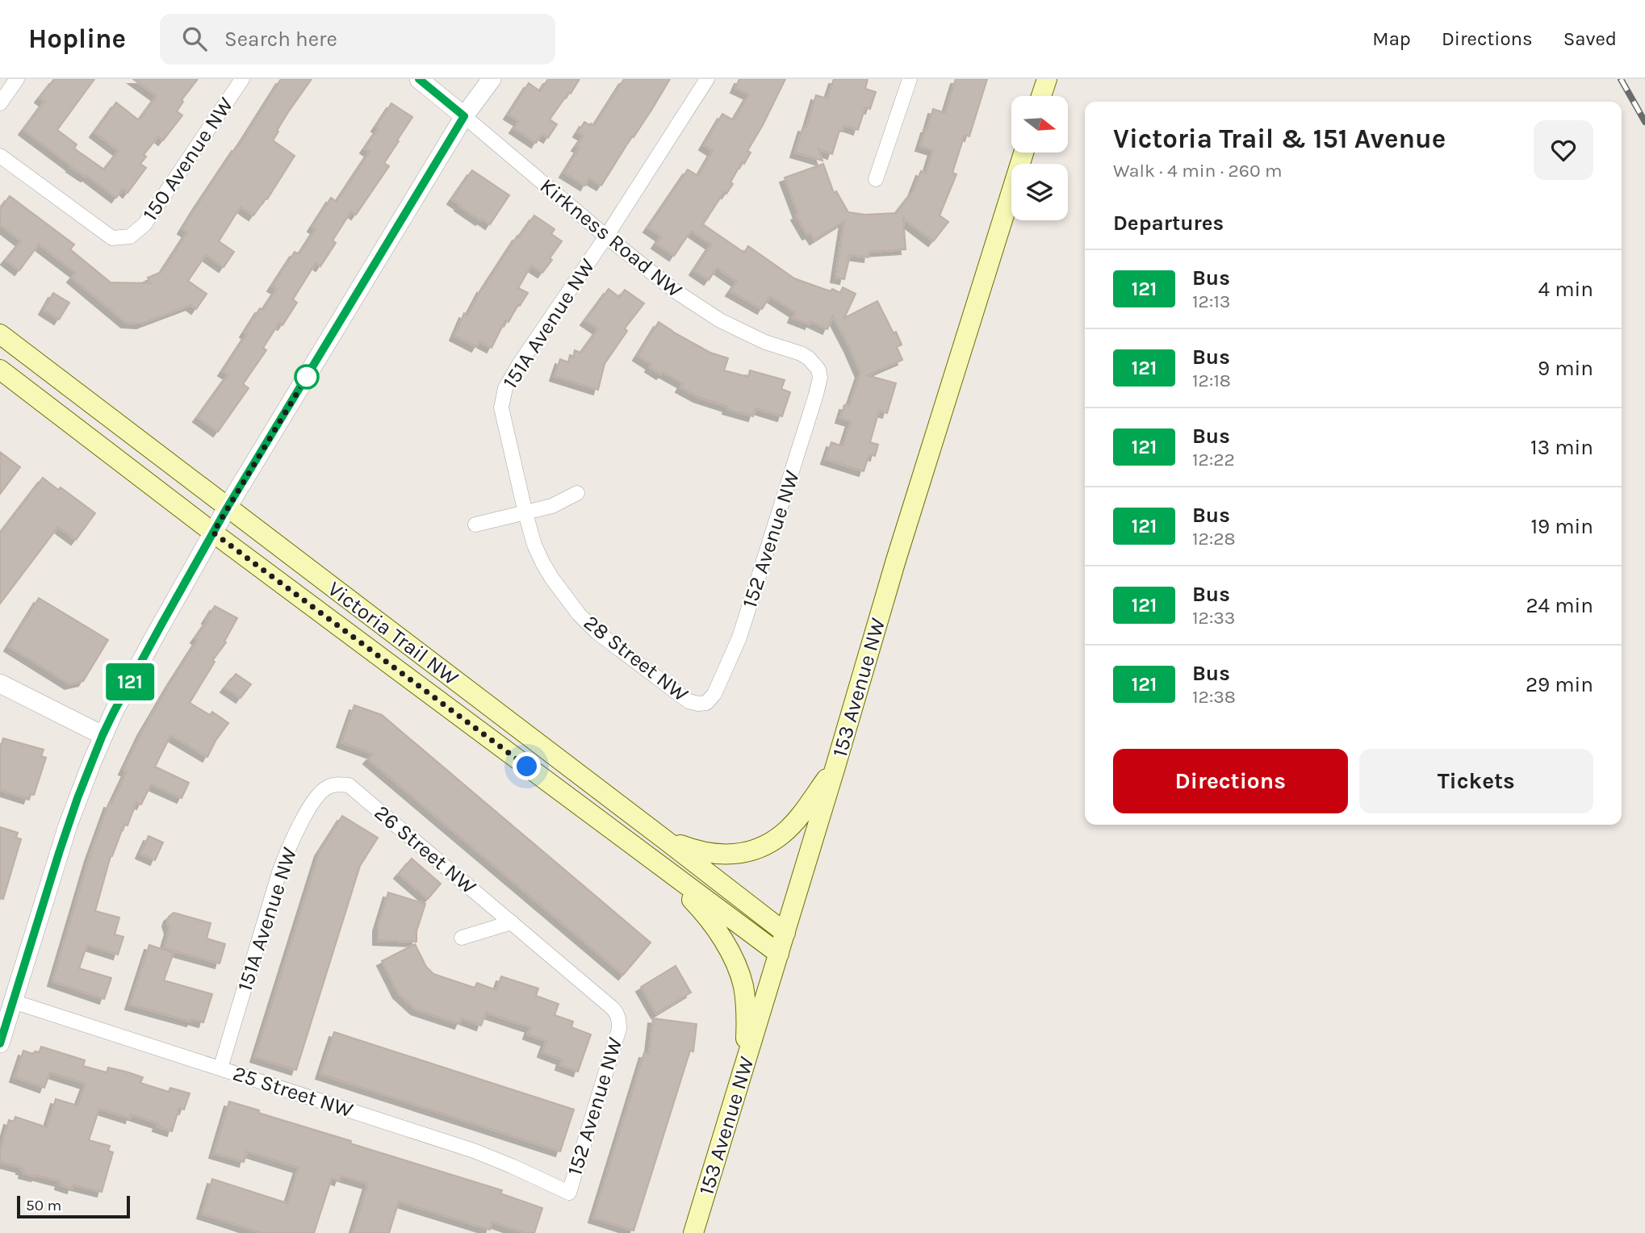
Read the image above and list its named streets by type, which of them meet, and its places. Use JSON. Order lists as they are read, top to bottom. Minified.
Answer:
{"streets":{"main road":["Victoria Trail NW","153 Avenue NW"],"street":["150 Avenue NW","Kirkness Road NW","151A Avenue NW","152 Avenue NW","28 Street NW","26 Street NW","25 Street NW"]},"crossings":[["Kirkness Road NW","151A Avenue NW"],["Kirkness Road NW","152 Avenue NW"],["151A Avenue NW","28 Street NW"],["151A Avenue NW","26 Street NW"],["151A Avenue NW","25 Street NW"],["152 Avenue NW","28 Street NW"],["152 Avenue NW","26 Street NW"],["152 Avenue NW","25 Street NW"],["Victoria Trail NW","153 Avenue NW"]],"lines":["bus line 121"],"scale_bar":"50 m","north":"right","page":{"header":"Hopline","search":"Search here","nav":["Map","Directions","Saved"],"on_map":"121","heading":[["Victoria Trail & 151 Avenue","Walk · 4 min · 260 m"],"Departures"],"list":[{"mark":"121","name":"Bus","note":"12:13","value":"4 min"},{"mark":"121","name":"Bus","note":"12:18","value":"9 min"},{"mark":"121","name":"Bus","note":"12:22","value":"13 min"},{"mark":"121","name":"Bus","note":"12:28","value":"19 min"},{"mark":"121","name":"Bus","note":"12:33","value":"24 min"},{"mark":"121","name":"Bus","note":"12:38","value":"29 min"}],"buttons":["Directions","Tickets"],"scale":"50 m"}}
